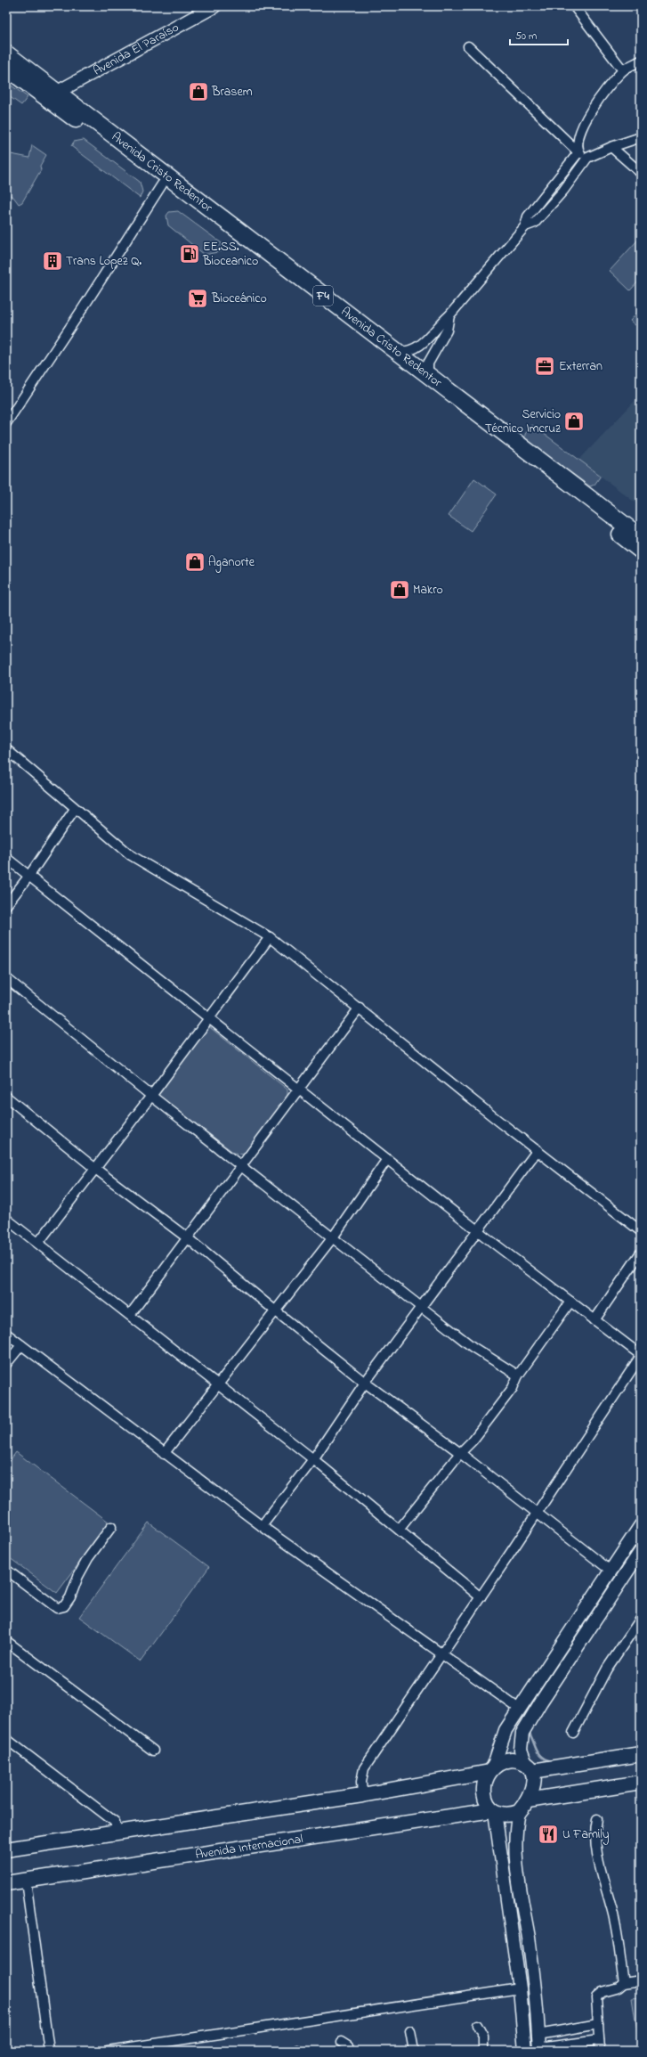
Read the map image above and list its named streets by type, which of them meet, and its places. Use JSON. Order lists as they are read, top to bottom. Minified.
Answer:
{"streets":{"highway":["Avenida Cristo Redentor","F4"],"main road":["Avenida Internacional"],"street":["Avenida El Paraíso"]},"crossings":[["Avenida El Paraíso","Avenida Cristo Redentor"]],"places":{"shop":["Brasem","Servicio Técnico Imcruz","Aganorte","Makro"],"fuel station":["EE.SS. Bioceanico"],"building":["Trans Lopez Q."],"supermarket":["Bioceánico"],"office":["Exterran"],"restaurant":["U Family"]},"scale_bar":"50 m"}
